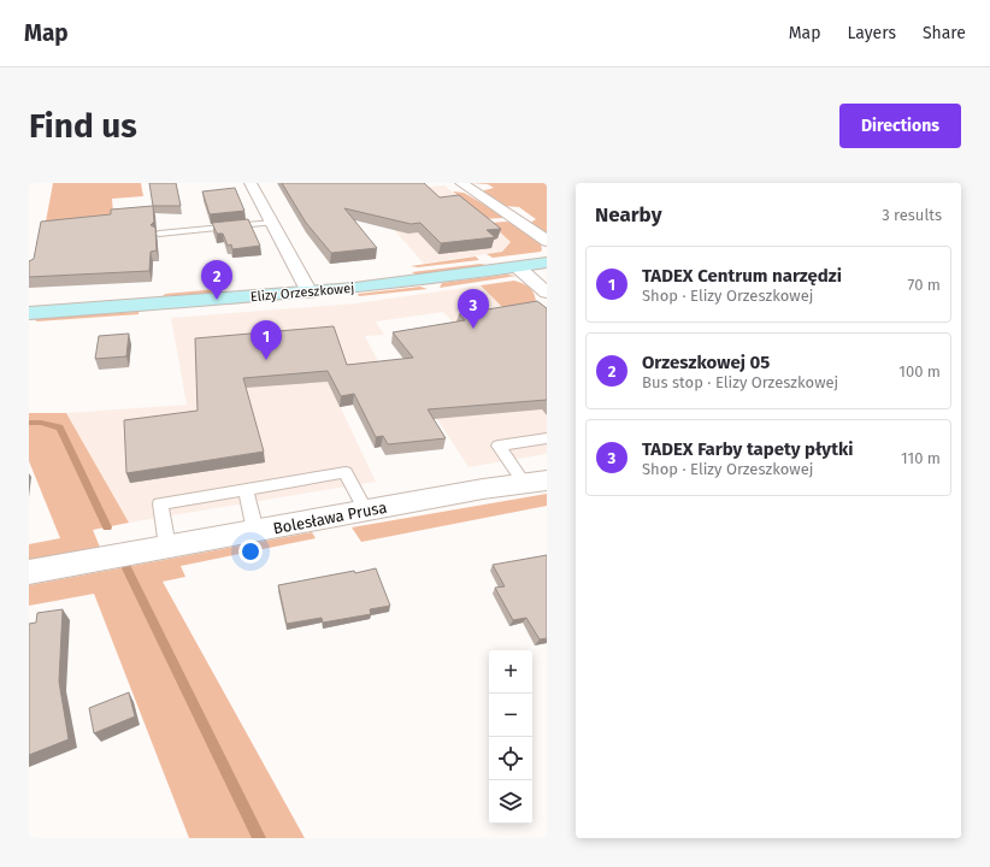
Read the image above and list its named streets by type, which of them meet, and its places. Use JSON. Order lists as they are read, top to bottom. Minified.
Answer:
{"streets":{"street":["Elizy Orzeszkowej","Bolesława Prusa"]},"page":{"header":"Map","nav":["Map","Layers","Share"],"buttons":"Directions","title":"Find us","heading":["Nearby","3 results"],"list":[{"mark":"1","name":"TADEX Centrum narzędzi","note":"Shop · Elizy Orzeszkowej","value":"70 m"},{"mark":"2","name":"Orzeszkowej 05","note":"Bus stop · Elizy Orzeszkowej","value":"100 m"},{"mark":"3","name":"TADEX Farby tapety płytki","note":"Shop · Elizy Orzeszkowej","value":"110 m"}],"pins":["2","3","1"],"map_buttons":["+","−"]}}
